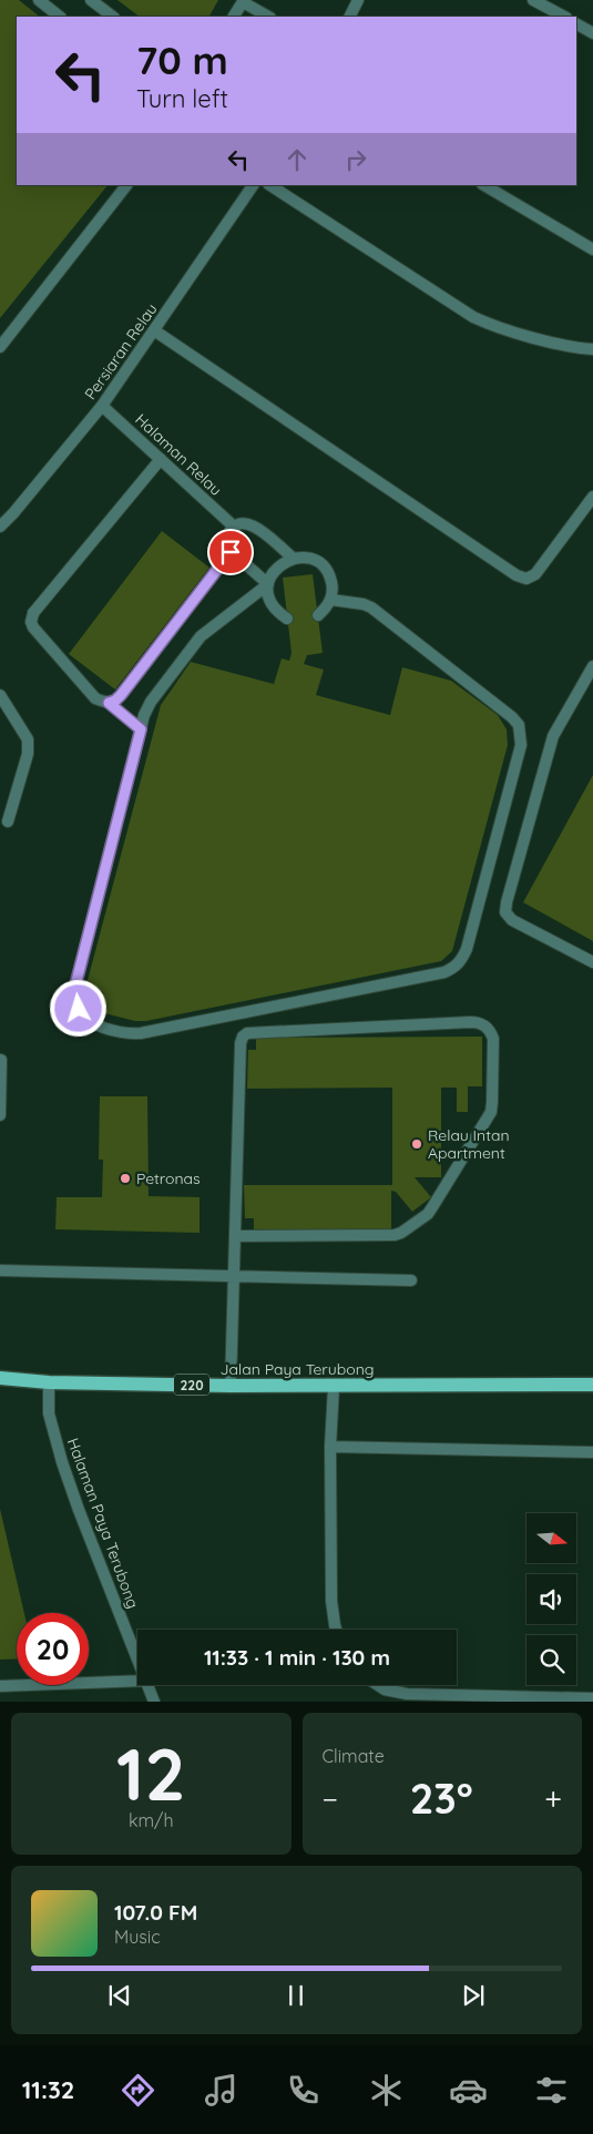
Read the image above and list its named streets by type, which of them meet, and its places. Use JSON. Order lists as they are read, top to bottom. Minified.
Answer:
{"streets":{"main road":["Jalan Paya Terubong","220"],"street":["Persiaran Relau","Halaman Relau","Halaman Paya Terubong"]},"crossings":[["Persiaran Relau","Halaman Relau"],["Jalan Paya Terubong","Halaman Paya Terubong"]],"places":["Relau Intan Apartment","Petronas"],"north":"right","page":{"turn":["70 m","Turn left"],"limit":"20","trip":"11:33 · 1 min · 130 m","tile":[["12","km/h"],"Climate"],"heat":["−","23°","+"],"song":["107.0 FM","Music"],"tabs":"11:32"}}
